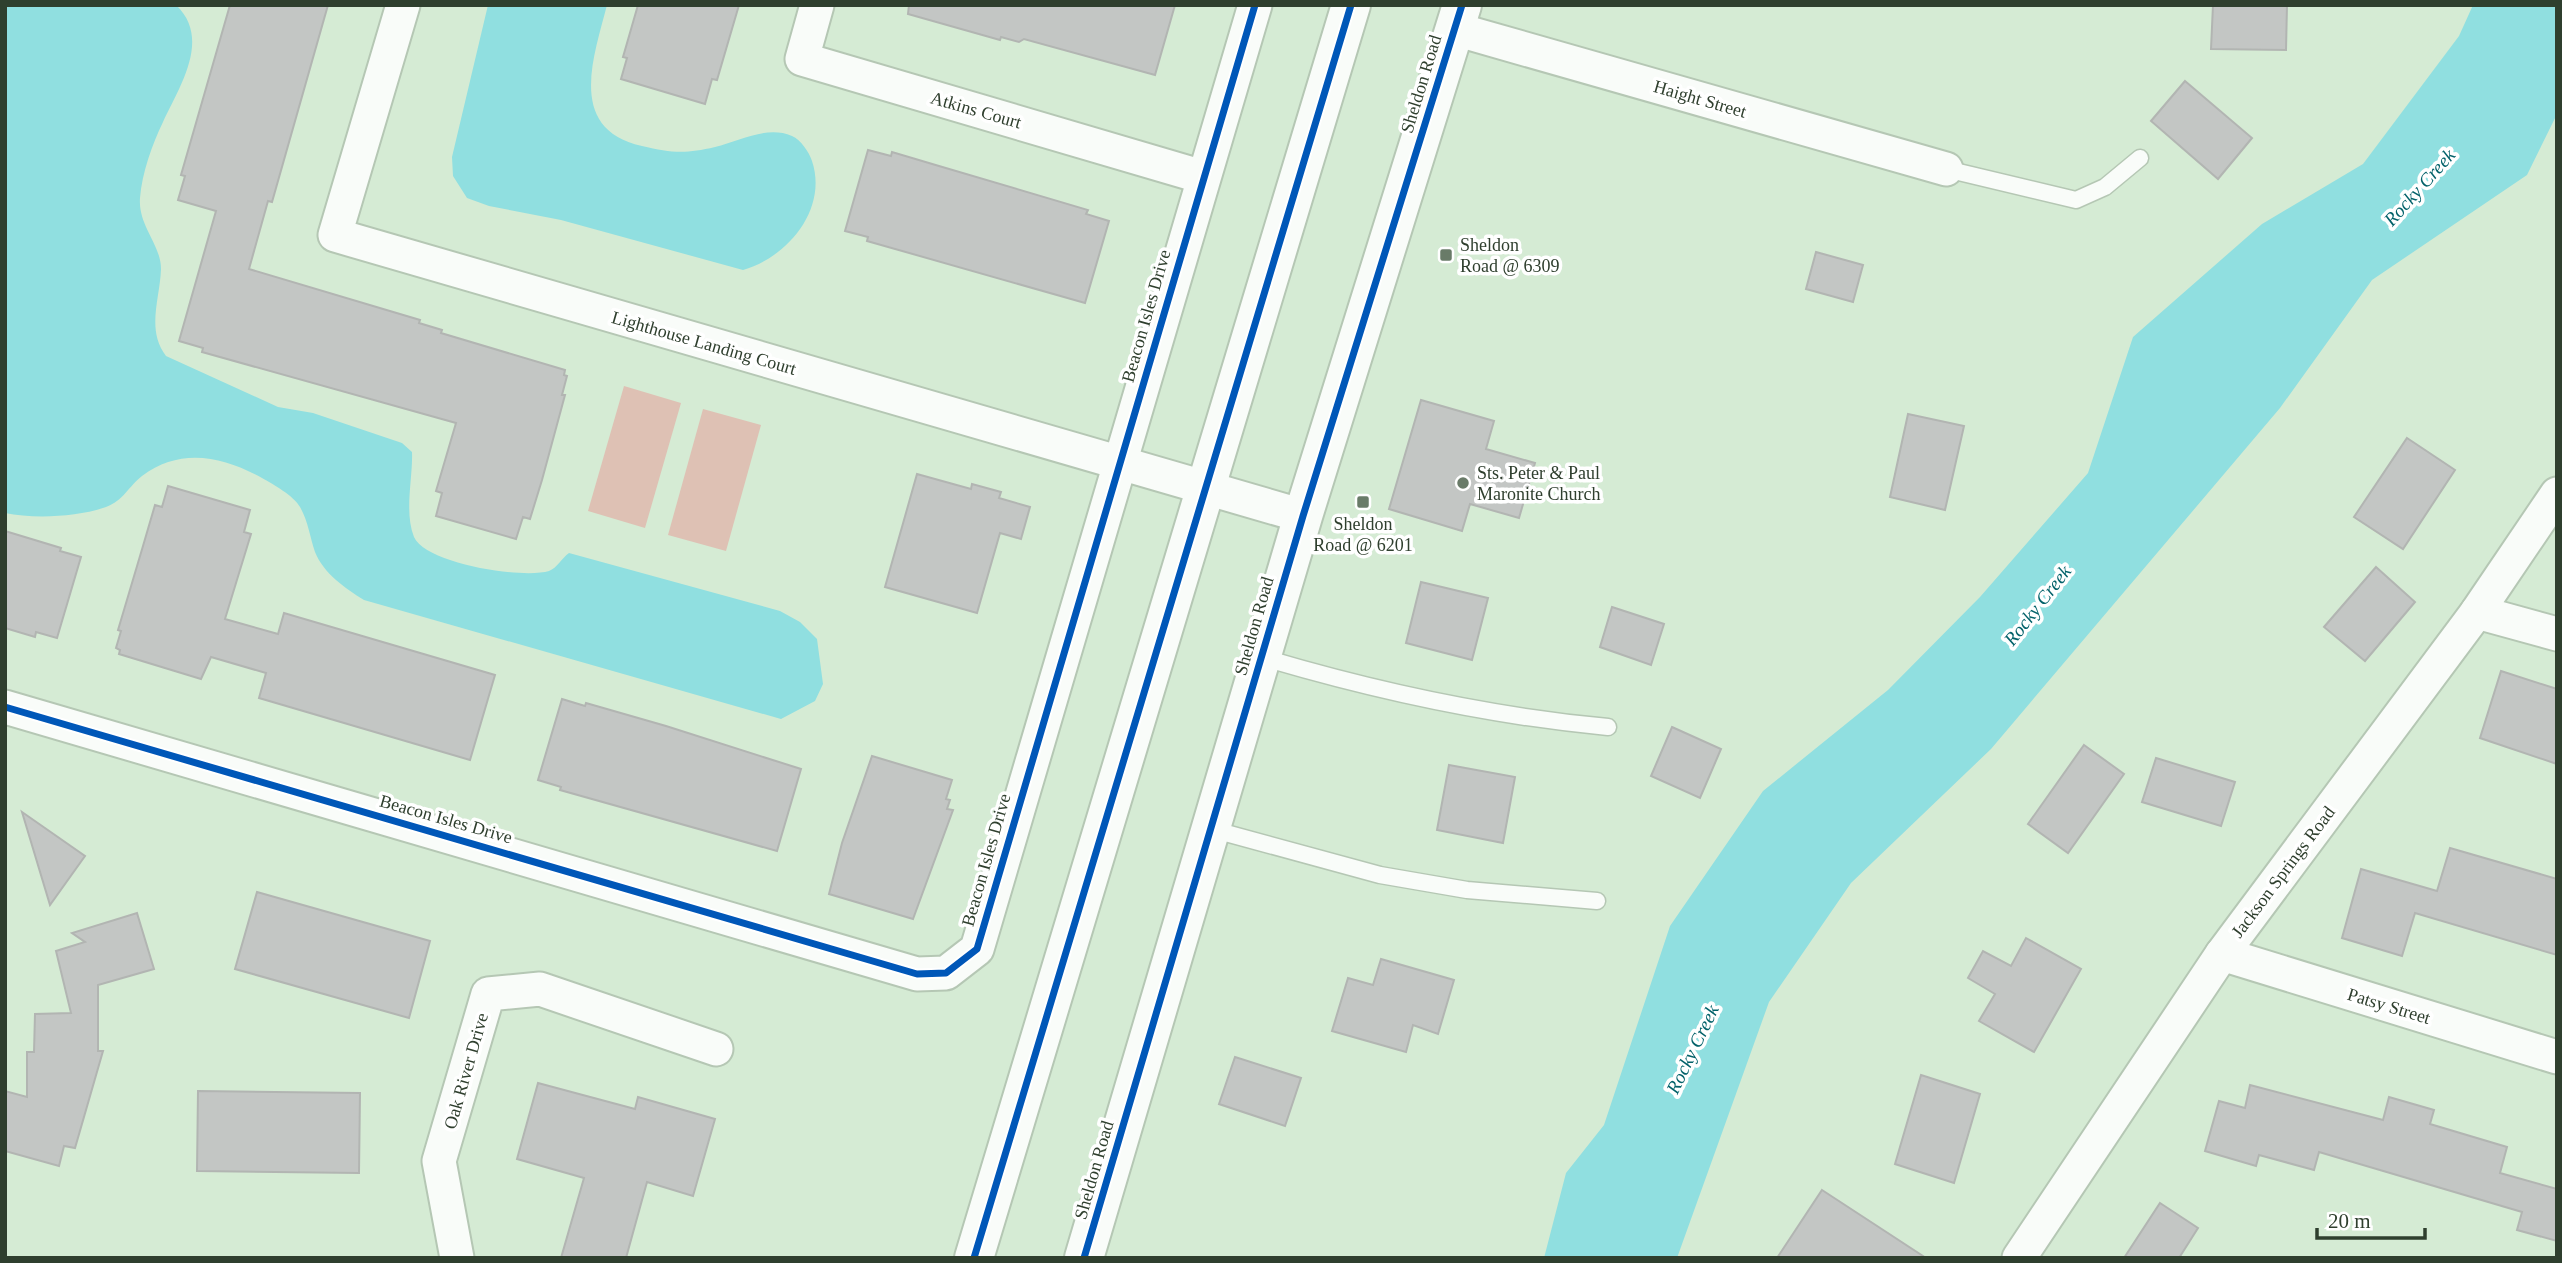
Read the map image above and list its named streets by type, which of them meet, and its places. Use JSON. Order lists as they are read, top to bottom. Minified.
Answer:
{"streets":{"main road":["Sheldon Road"],"street":["Haight Street","Atkins Court","Beacon Isles Drive","Lighthouse Landing Court","Jackson Springs Road","Patsy Street","Oak River Drive"]},"crossings":[["Sheldon Road","Haight Street"],["Sheldon Road","Lighthouse Landing Court"],["Atkins Court","Beacon Isles Drive"],["Beacon Isles Drive","Lighthouse Landing Court"],["Jackson Springs Road","Patsy Street"]],"water":["Rocky Creek"],"places":{"transit":["Sheldon Road @ 6309","Sheldon Road @ 6201"],"other":["Sts. Peter & Paul Maronite Church"]},"scale_bar":"20 m"}
